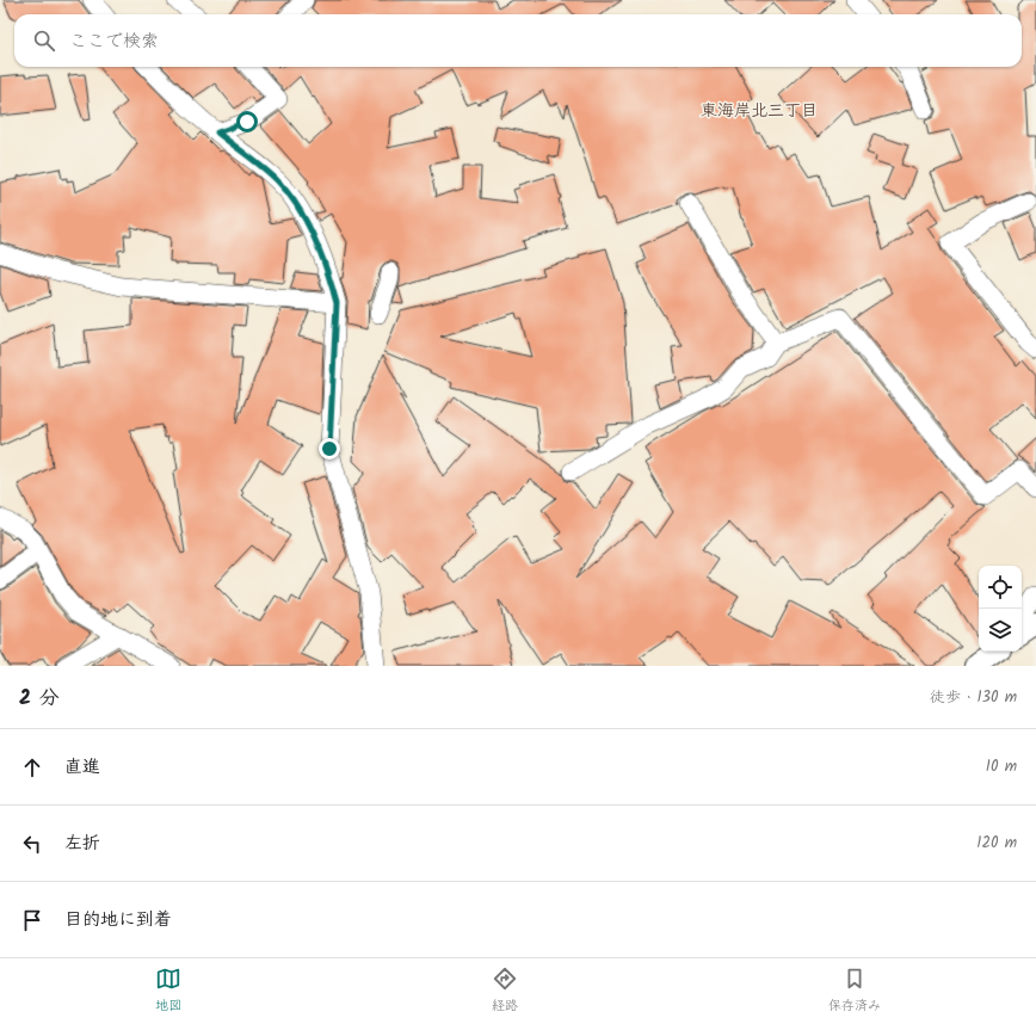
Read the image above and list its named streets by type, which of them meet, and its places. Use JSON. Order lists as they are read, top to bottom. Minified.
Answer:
{"districts":["東海岸北三丁目"],"page":{"search":"ここで検索","heading":["2 分","徒歩 · 130 m"],"list":[["直進","10 m"],["左折","120 m"],"目的地に到着"],"nav":["地図","経路","保存済み"]}}
